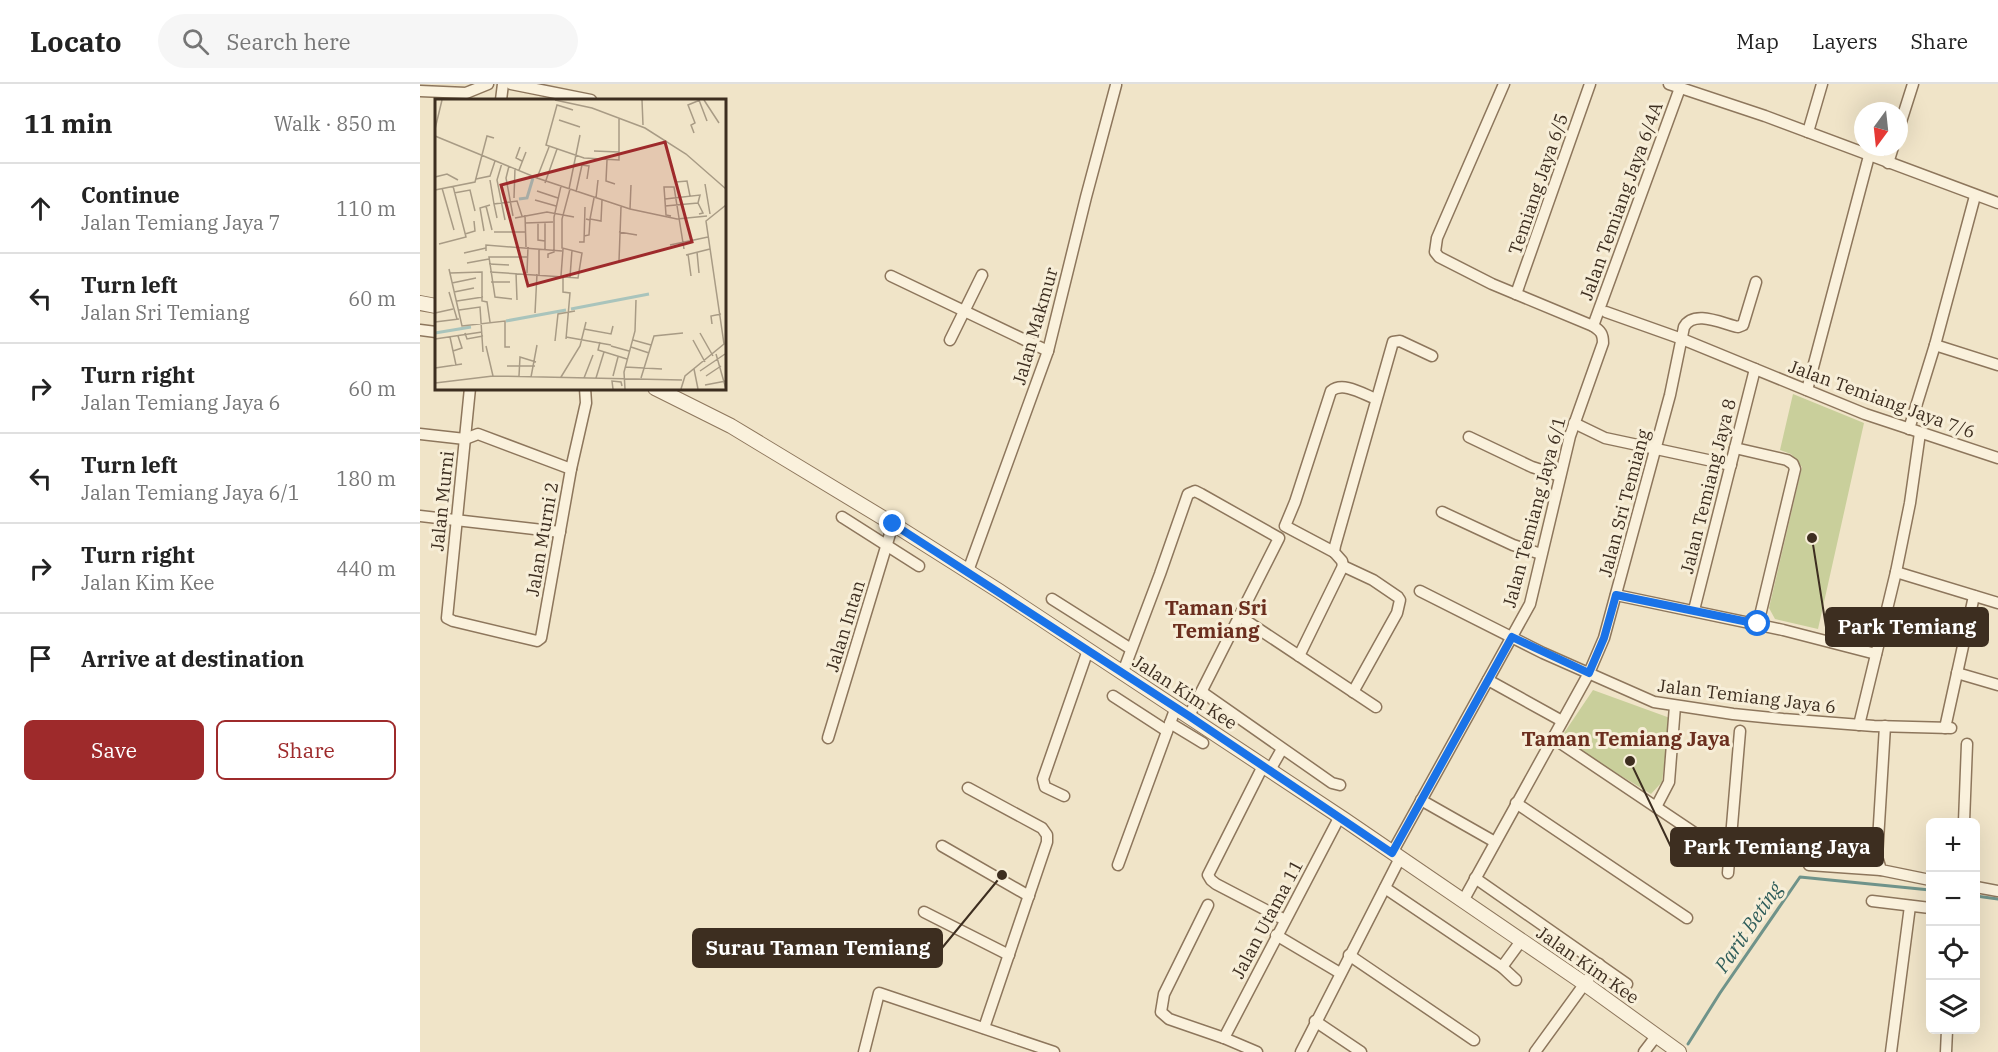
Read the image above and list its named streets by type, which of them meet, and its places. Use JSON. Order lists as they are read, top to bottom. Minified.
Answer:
{"streets":{"street":["Temiang Jaya 6/5","Jalan Temiang Jaya 6/4A","Jalan Makmur","Jalan Temiang Jaya 7/6","Jalan Temiang Jaya 8","Jalan Murni","Jalan Sri Temiang","Jalan Temiang Jaya 6/1","Jalan Murni 2","Jalan Intan","Jalan Kim Kee","Jalan Temiang Jaya 6","Jalan Utama 11"]},"crossings":[["Jalan Temiang Jaya 6/4A","Jalan Temiang Jaya 6/1"],["Jalan Makmur","Jalan Kim Kee"],["Jalan Temiang Jaya 7/6","Jalan Temiang Jaya 8"],["Jalan Temiang Jaya 7/6","Jalan Sri Temiang"],["Jalan Murni","Jalan Murni 2"],["Jalan Sri Temiang","Jalan Kim Kee"],["Jalan Sri Temiang","Jalan Temiang Jaya 6"],["Jalan Temiang Jaya 6/1","Jalan Kim Kee"],["Jalan Temiang Jaya 6/1","Jalan Temiang Jaya 6"],["Jalan Intan","Jalan Kim Kee"],["Jalan Kim Kee","Jalan Utama 11"]],"districts":["Taman Sri Temiang","Taman Temiang Jaya"],"water":["Parit Beting"],"places":["Park Temiang","Park Temiang Jaya","Surau Taman Temiang"],"north":"bottom","page":{"header":"Locato","search":"Search here","nav":["Map","Layers","Share"],"heading":["11 min","Walk · 850 m"],"list":[["Continue","Jalan Temiang Jaya 7","110 m"],["Turn left","Jalan Sri Temiang","60 m"],["Turn right","Jalan Temiang Jaya 6","60 m"],["Turn left","Jalan Temiang Jaya 6/1","180 m"],["Turn right","Jalan Kim Kee","440 m"],"Arrive at destination"],"buttons":["Save","Share"],"map_buttons":["+","−"]}}
